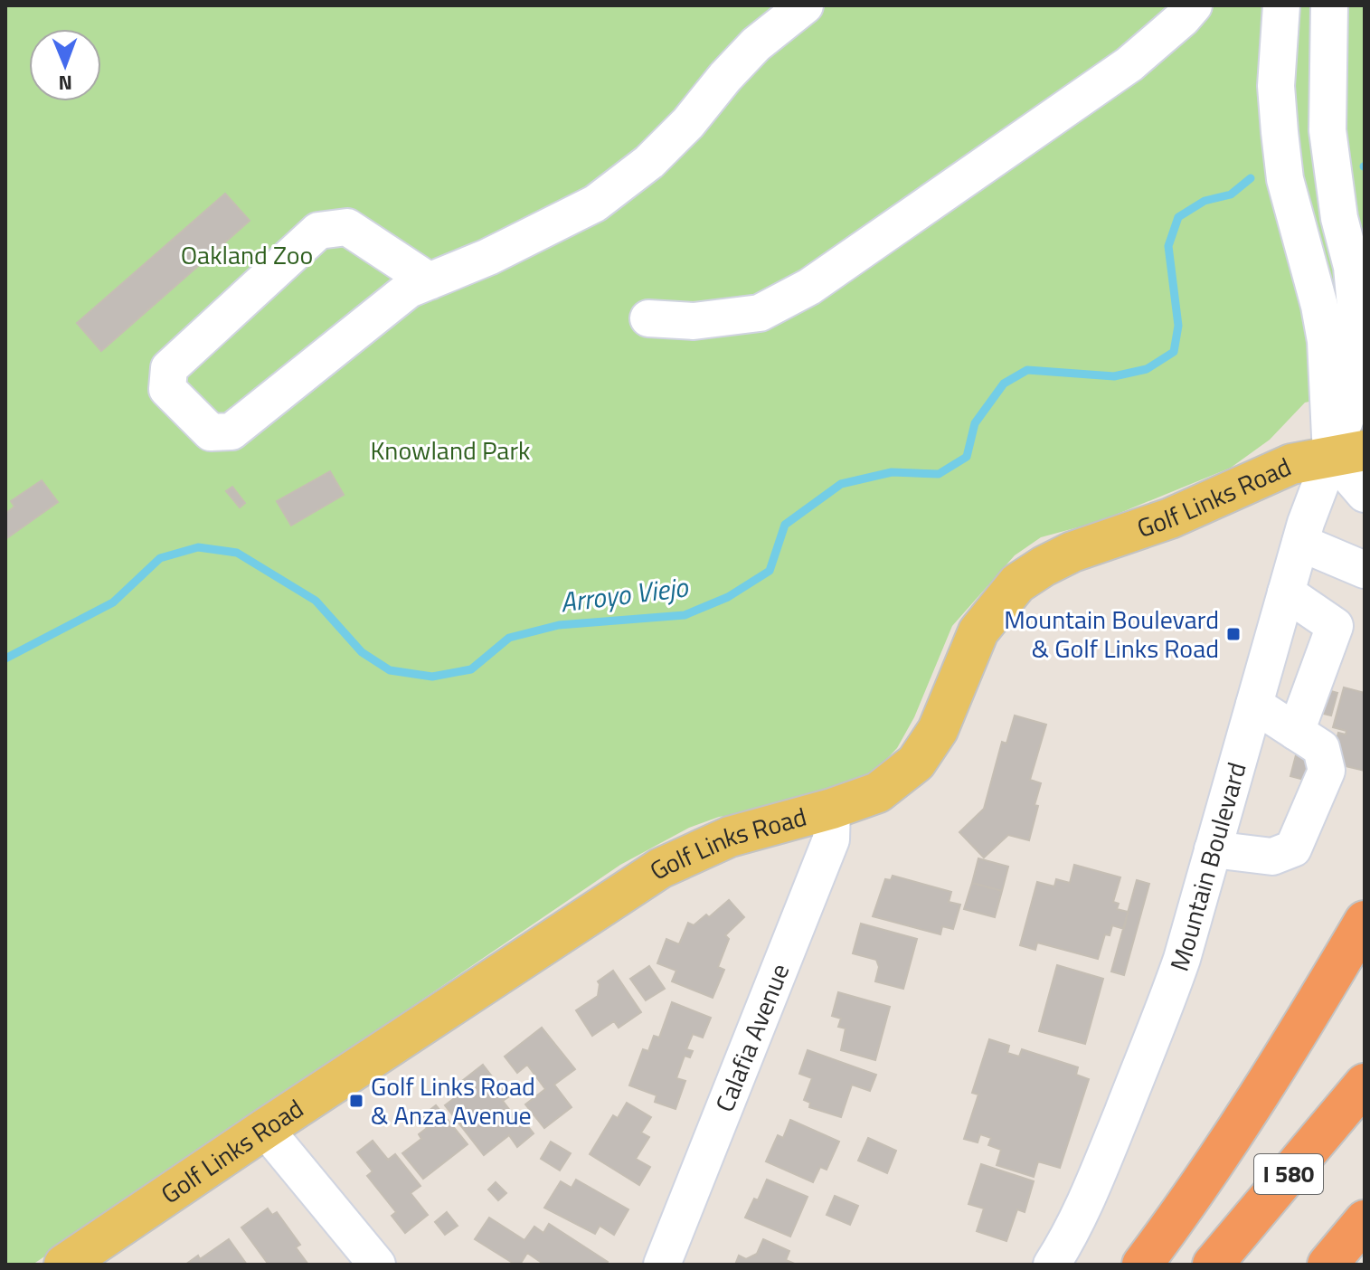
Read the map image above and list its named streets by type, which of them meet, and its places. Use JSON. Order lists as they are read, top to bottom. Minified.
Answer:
{"streets":{"highway":["I 580"],"main road":["Golf Links Road"],"street":["Mountain Boulevard","Calafia Avenue"]},"crossings":[["Golf Links Road","Mountain Boulevard"],["Golf Links Road","Calafia Avenue"]],"water":["Arroyo Viejo"],"parks":["Oakland Zoo","Knowland Park"],"places":{"transit":["Mountain Boulevard & Golf Links Road","Golf Links Road & Anza Avenue"]},"north":"bottom"}
